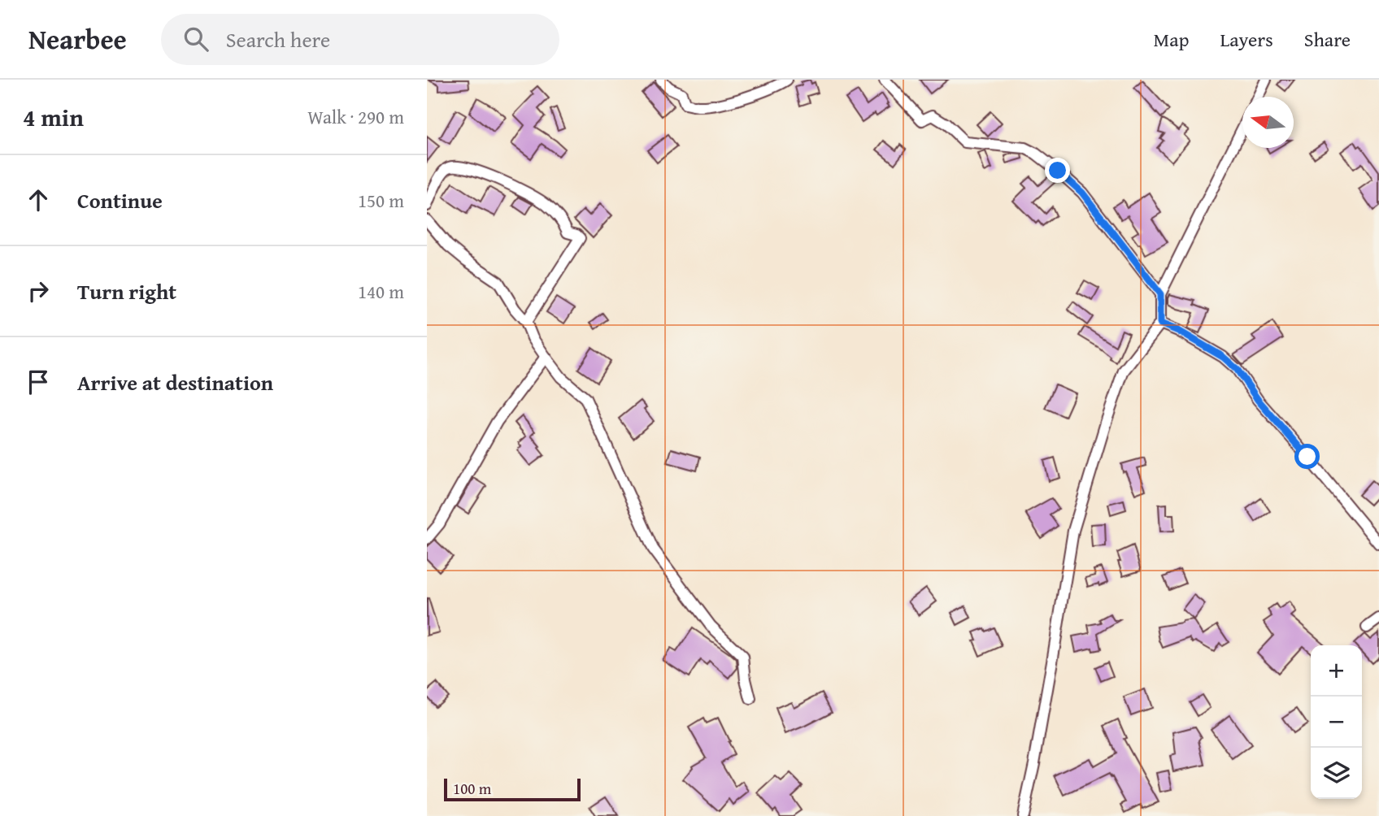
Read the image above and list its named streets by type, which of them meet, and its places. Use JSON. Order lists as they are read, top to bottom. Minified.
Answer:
{"scale_bar":"100 m","north":"left","page":{"header":"Nearbee","search":"Search here","nav":["Map","Layers","Share"],"heading":["4 min","Walk · 290 m"],"list":[["Continue","150 m"],["Turn right","140 m"],"Arrive at destination"],"map_buttons":["+","−"],"scale":"100 m"}}
